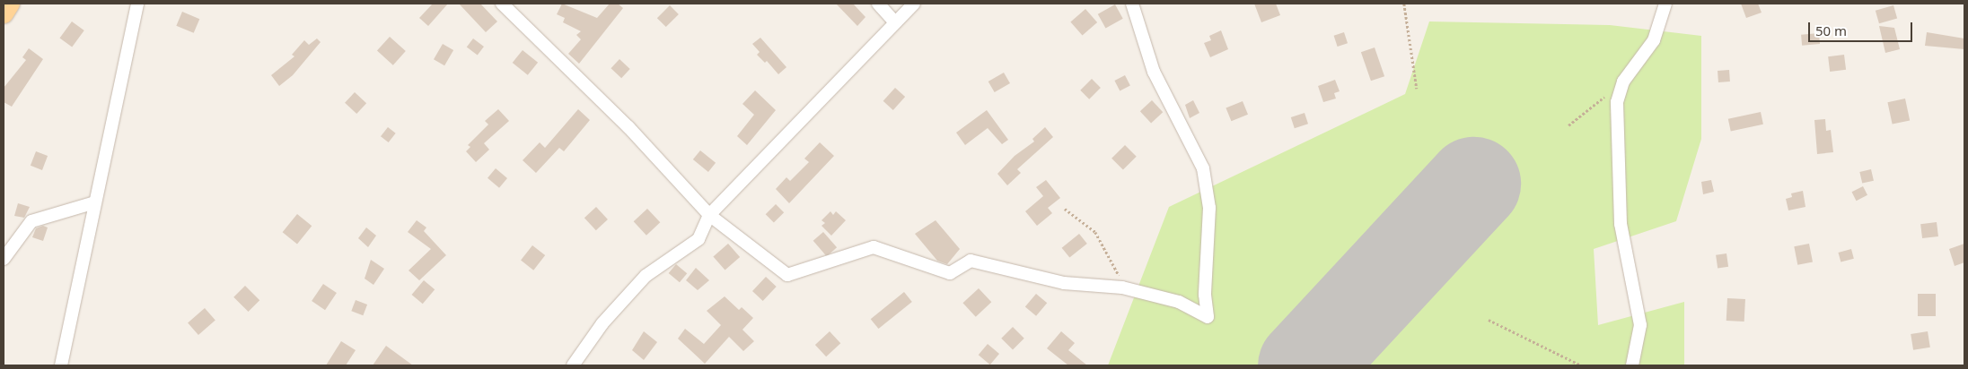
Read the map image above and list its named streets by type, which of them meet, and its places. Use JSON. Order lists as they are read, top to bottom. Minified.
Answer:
{"scale_bar":"50 m"}
